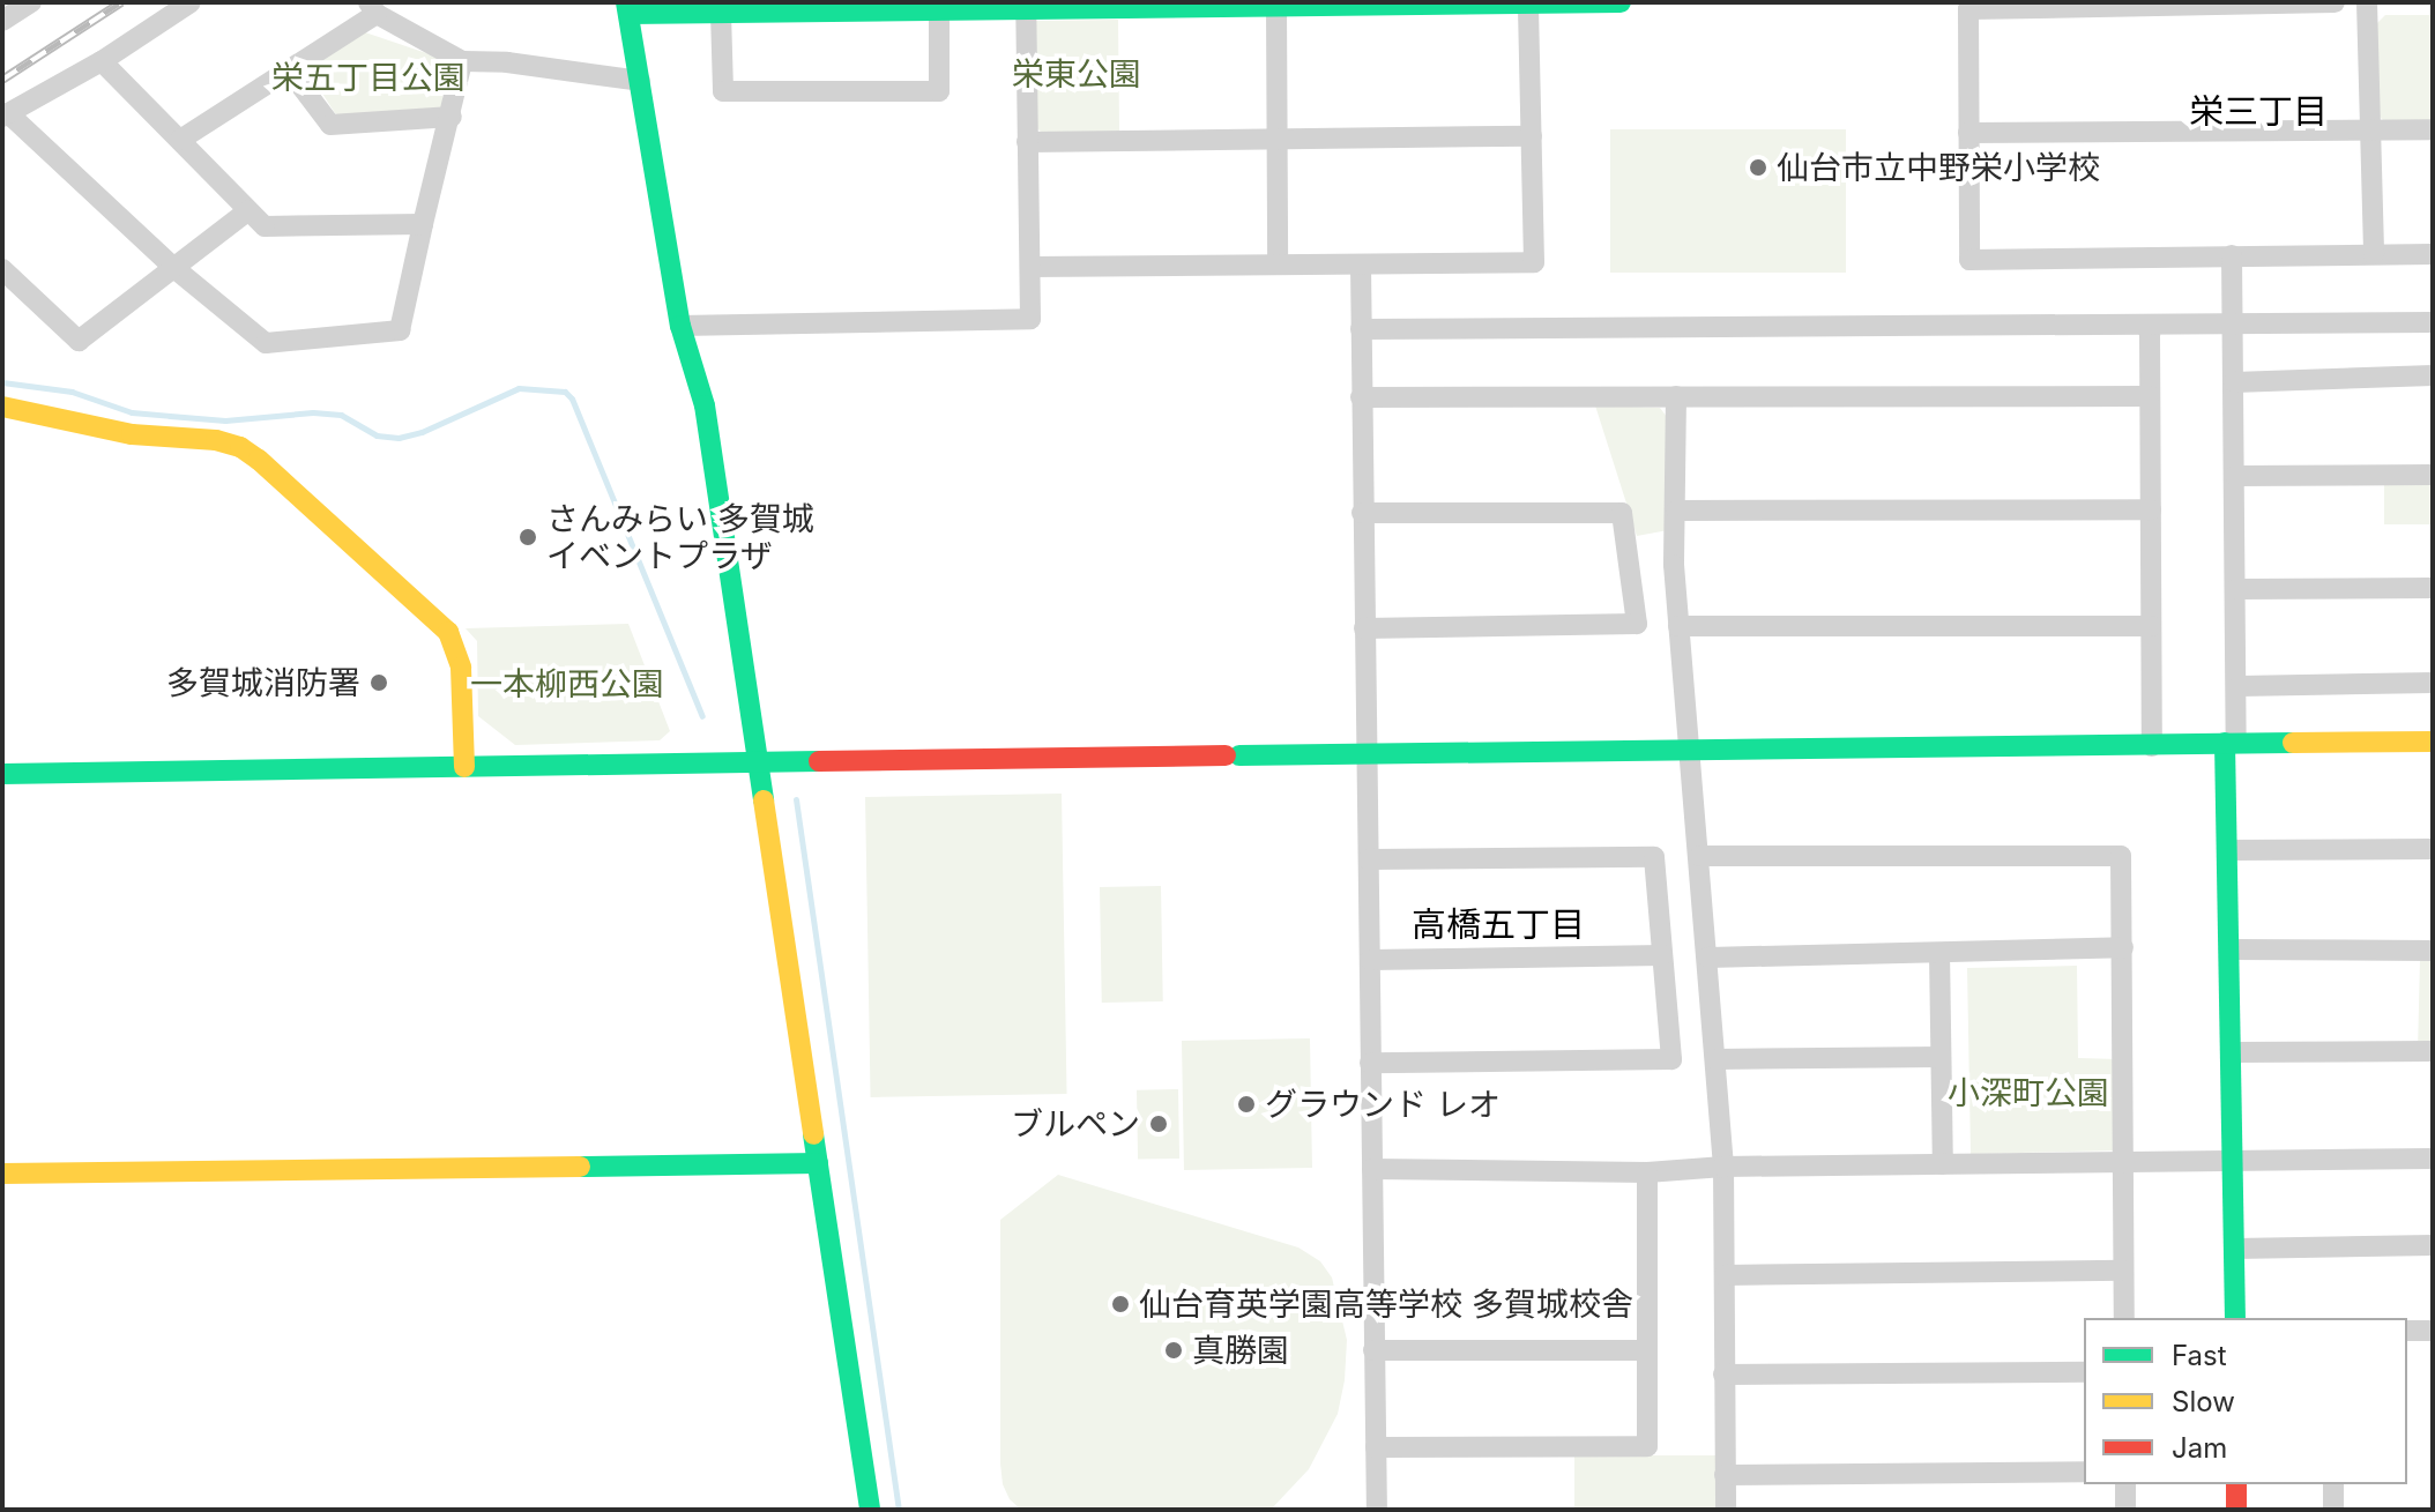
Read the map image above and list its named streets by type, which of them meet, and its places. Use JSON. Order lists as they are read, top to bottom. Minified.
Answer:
{"districts":["栄三丁目","高橋五丁目"],"parks":["栄東公園","栄五丁目公園","一本柳西公園","小深町公園"],"places":["仙台市立中野栄小学校","さんみらい 多賀城 イベントプラザ","多賀城消防署","グラウンド レオ","ブルペン","仙台育英学園高等学校 多賀城校舎","真勝園"],"legend":["Fast","Slow","Jam"]}
